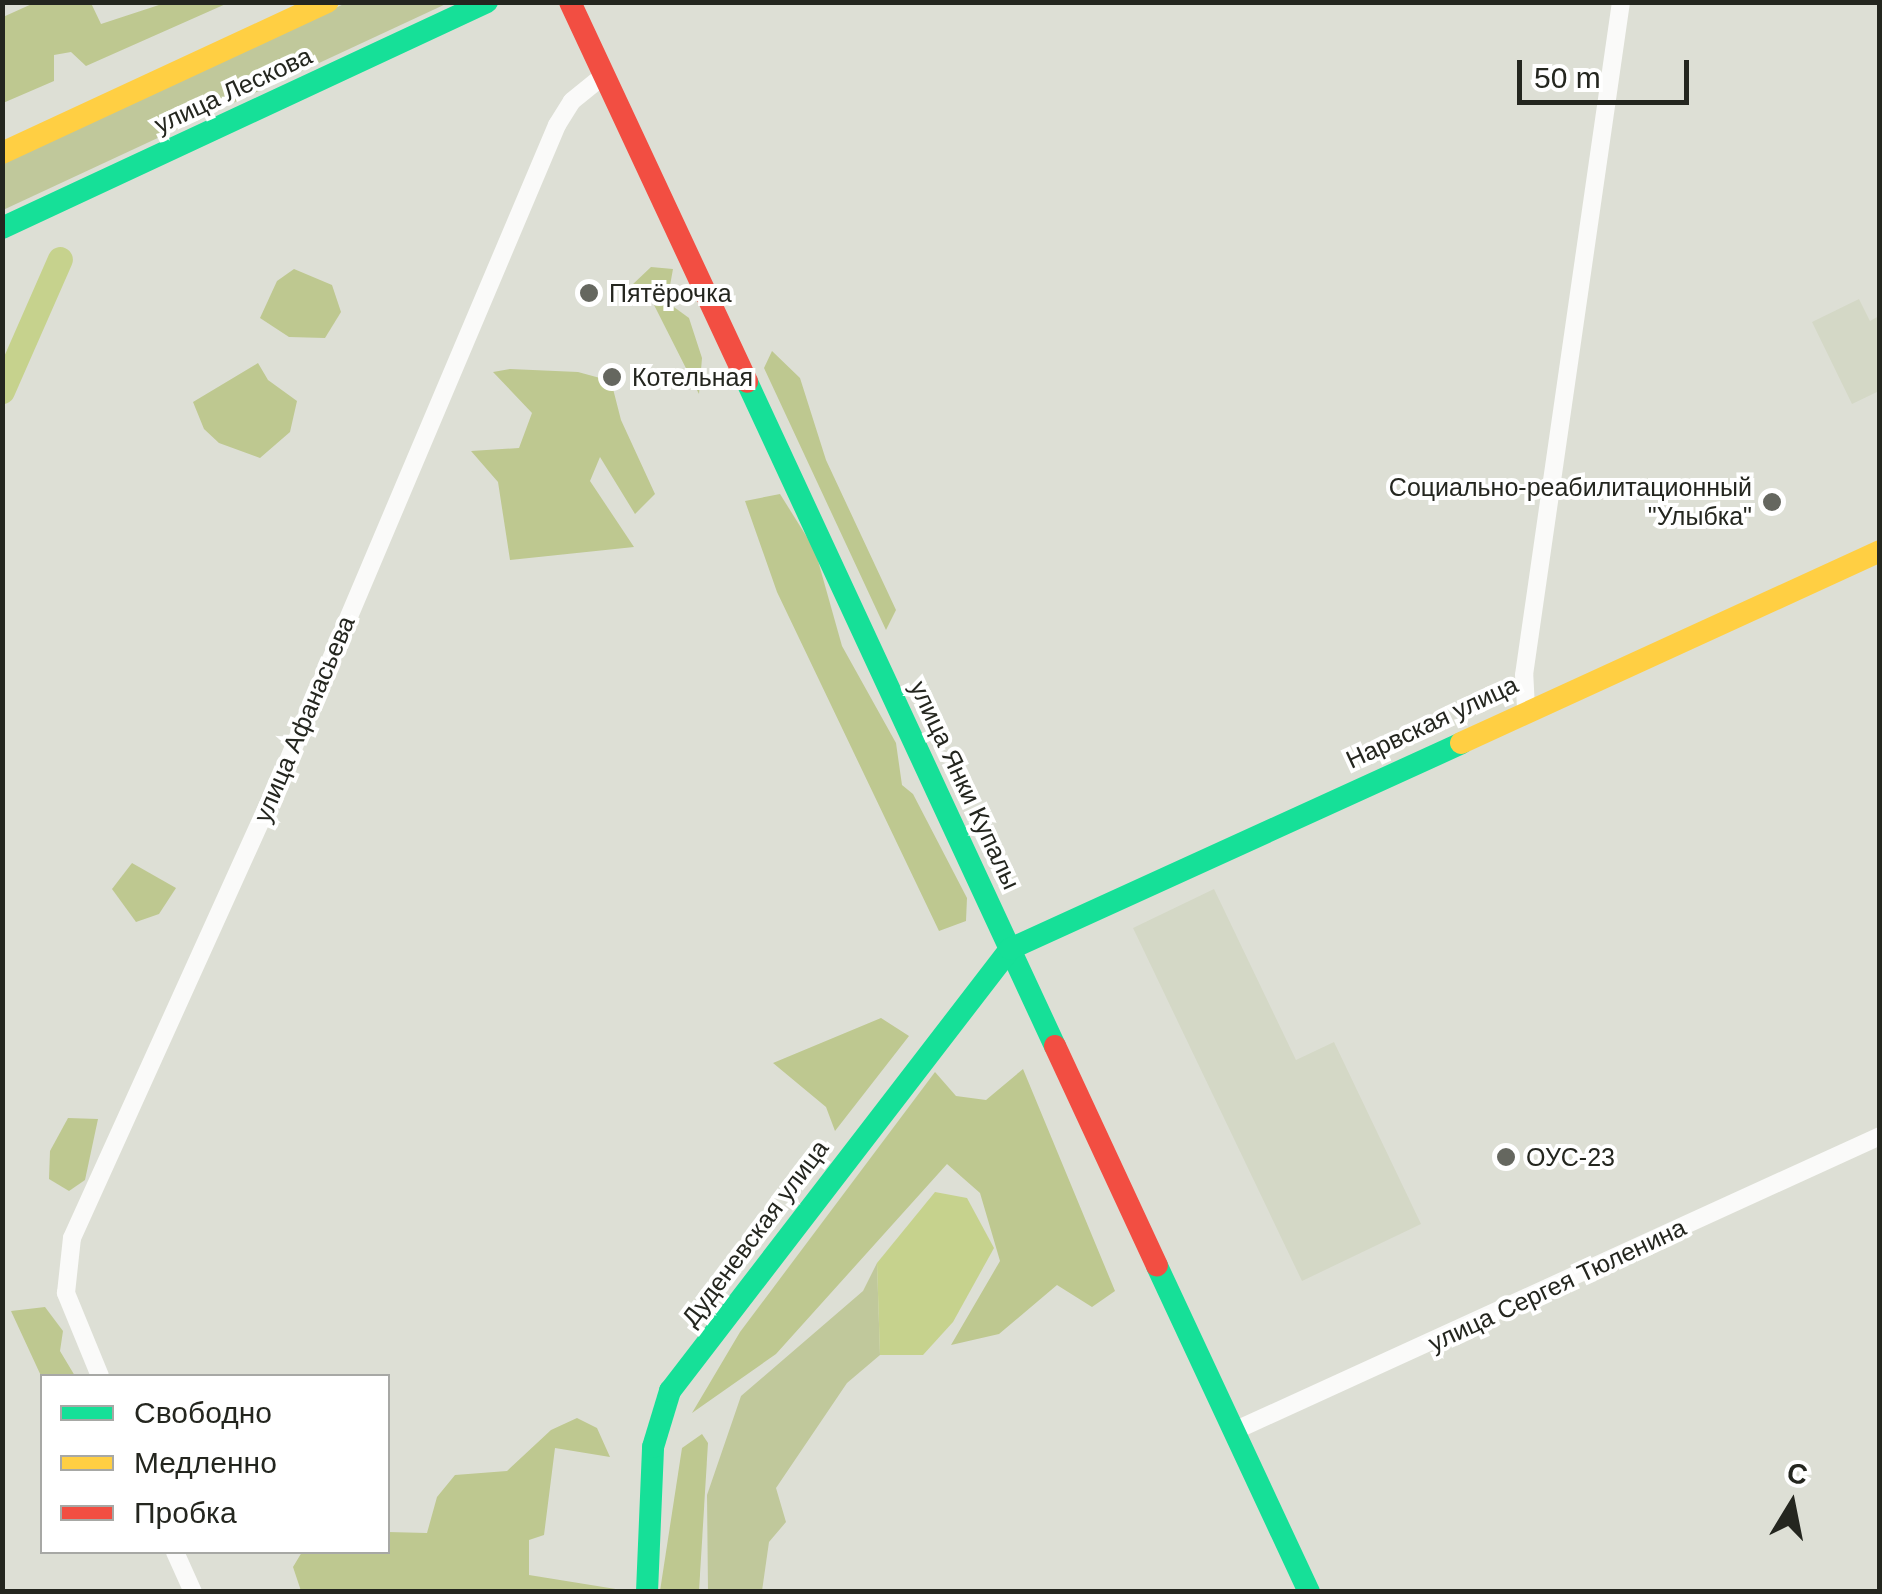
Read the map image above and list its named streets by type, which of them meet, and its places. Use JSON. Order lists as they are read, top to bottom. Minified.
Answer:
{"streets":{"street":["улица Лескова","улица Афанасьева","Нарвская улица","улица Янки Купалы","Дуденевская улица","улица Сергея Тюленина"]},"crossings":[["улица Афанасьева","улица Янки Купалы"],["Нарвская улица","улица Янки Купалы"],["Нарвская улица","Дуденевская улица"],["улица Янки Купалы","Дуденевская улица"],["улица Янки Купалы","улица Сергея Тюленина"]],"places":["Пятёрочка","Котельная","Социально-реабилитационный \"Улыбка\"","ОУС-23"],"legend":["Свободно","Медленно","Пробка"],"scale_bar":"50 m","north":"top"}
